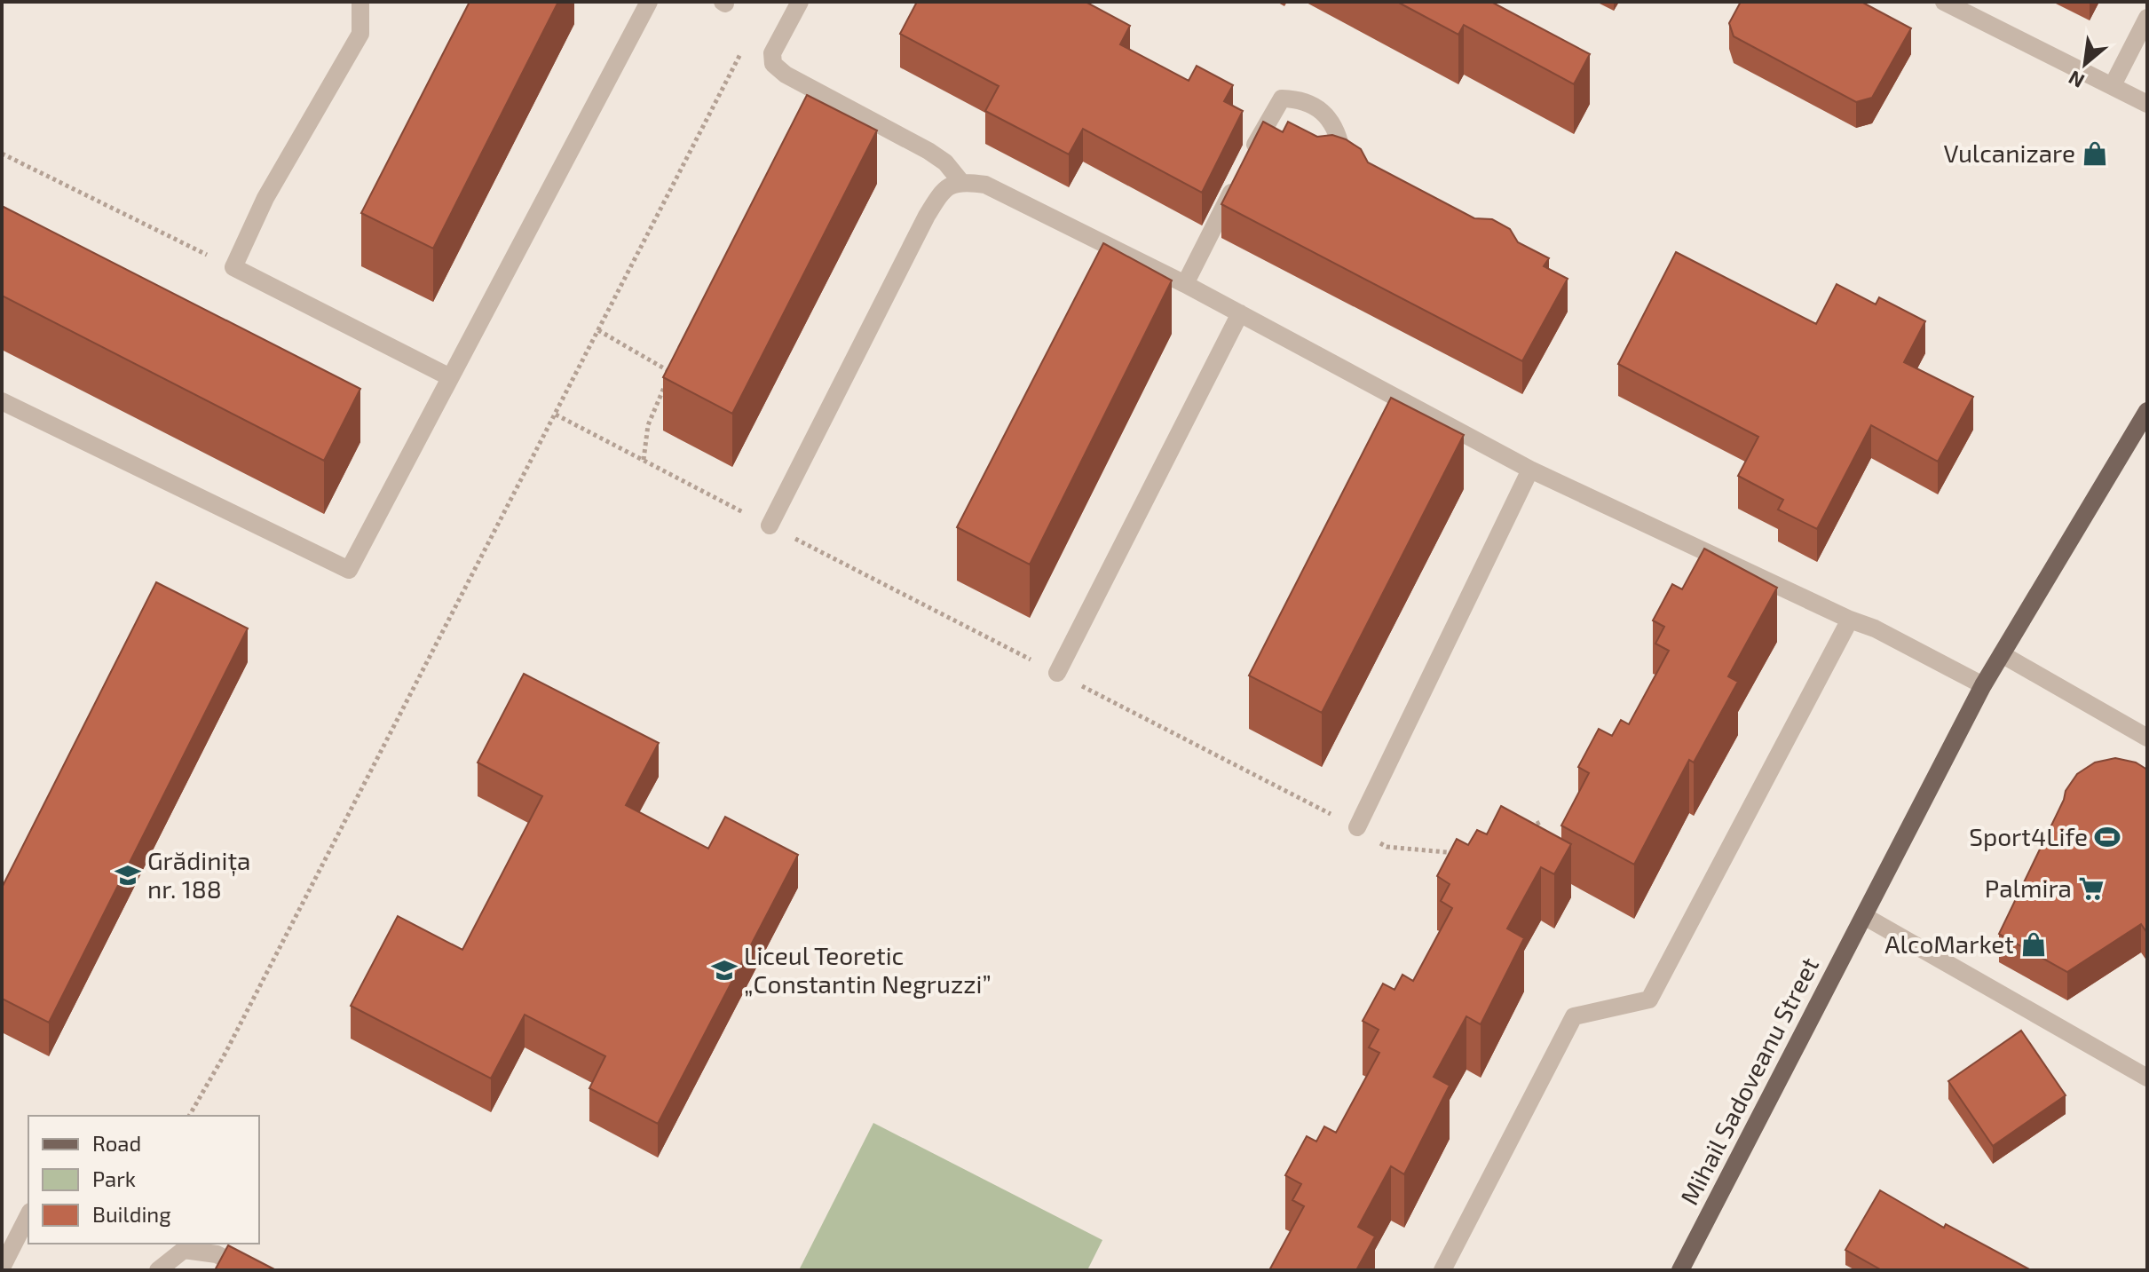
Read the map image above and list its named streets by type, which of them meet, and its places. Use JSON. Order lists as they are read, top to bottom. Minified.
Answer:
{"streets":{"main road":["Mihail Sadoveanu Street"]},"places":{"shop":["Vulcanizare","AlcoMarket"],"sports":["Sport4Life"],"school or university":["Grădinița nr. 188","Liceul Teoretic „Constantin Negruzzi”"],"supermarket":["Palmira"]},"legend":["Road","Park","Building"],"north":"bottom left"}
